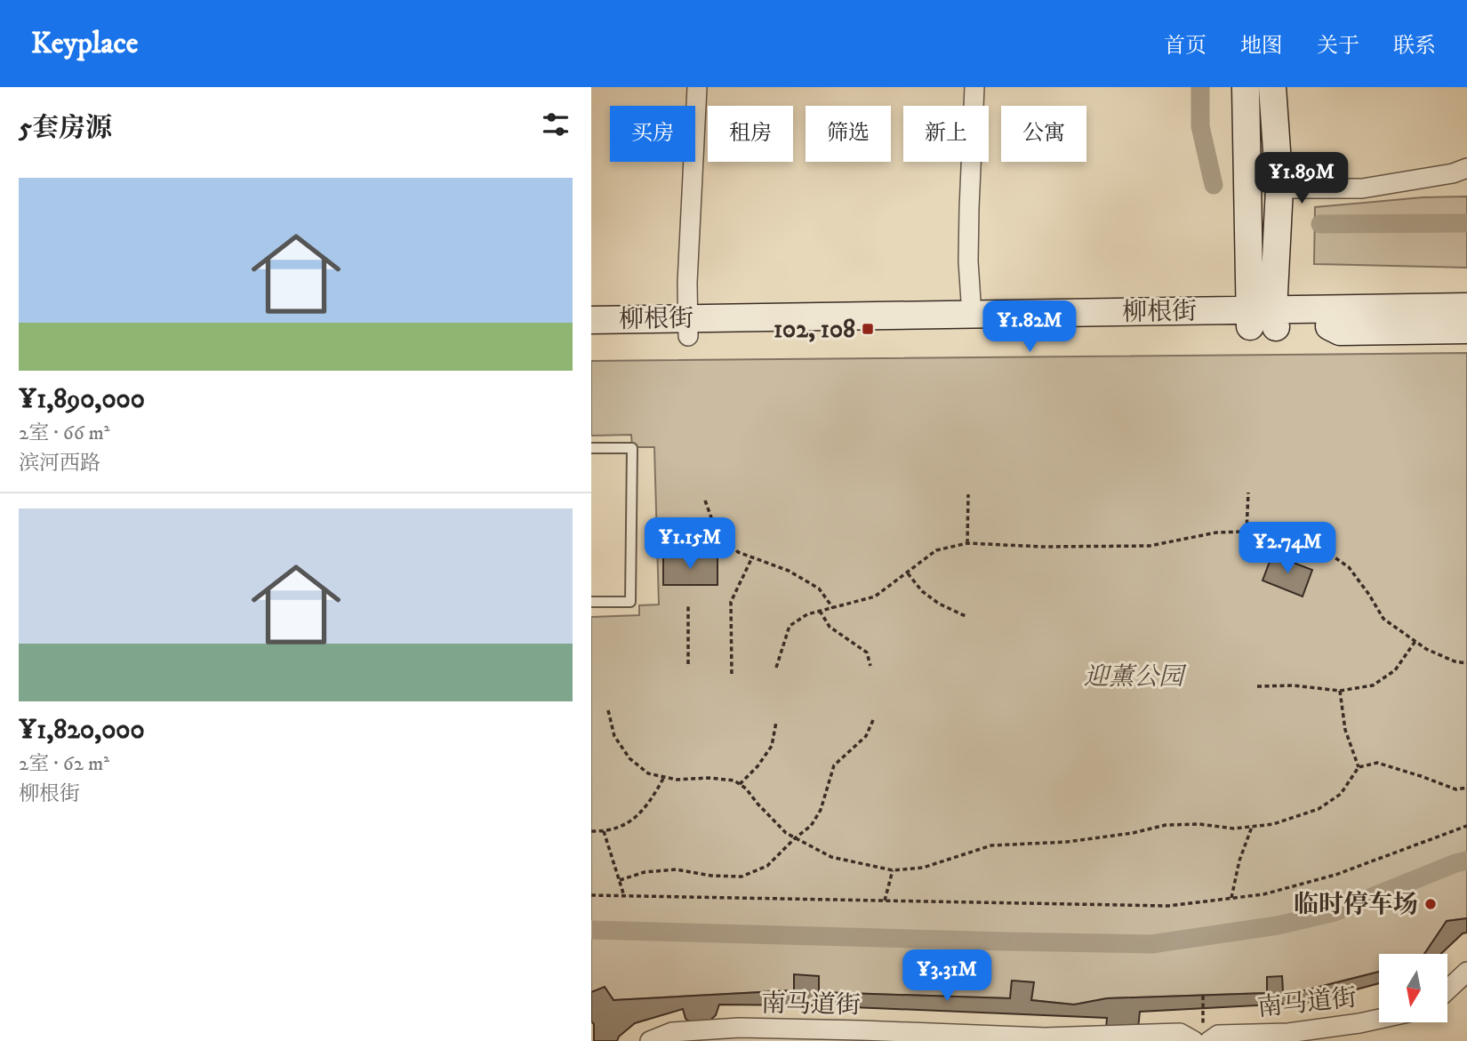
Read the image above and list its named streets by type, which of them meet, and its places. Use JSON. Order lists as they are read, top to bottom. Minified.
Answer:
{"streets":{"main road":["柳根街"],"street":["南马道街"]},"parks":["迎薰公园"],"places":{"transit":["102, 108"],"other":["临时停车场"]},"north":"bottom","page":{"header":"Keyplace","nav":["首页","地图","关于","联系"],"heading":"5套房源","chip":["买房","租房","筛选","新上","公寓"],"price":["¥1.89M","¥1.82M","¥1.15M","¥2.74M","¥3.31M"],"list":[{"name":"¥1,890,000","note":"2室 · 66 m² · 滨河西路"},{"name":"¥1,820,000","note":"2室 · 62 m² · 柳根街"}]}}
